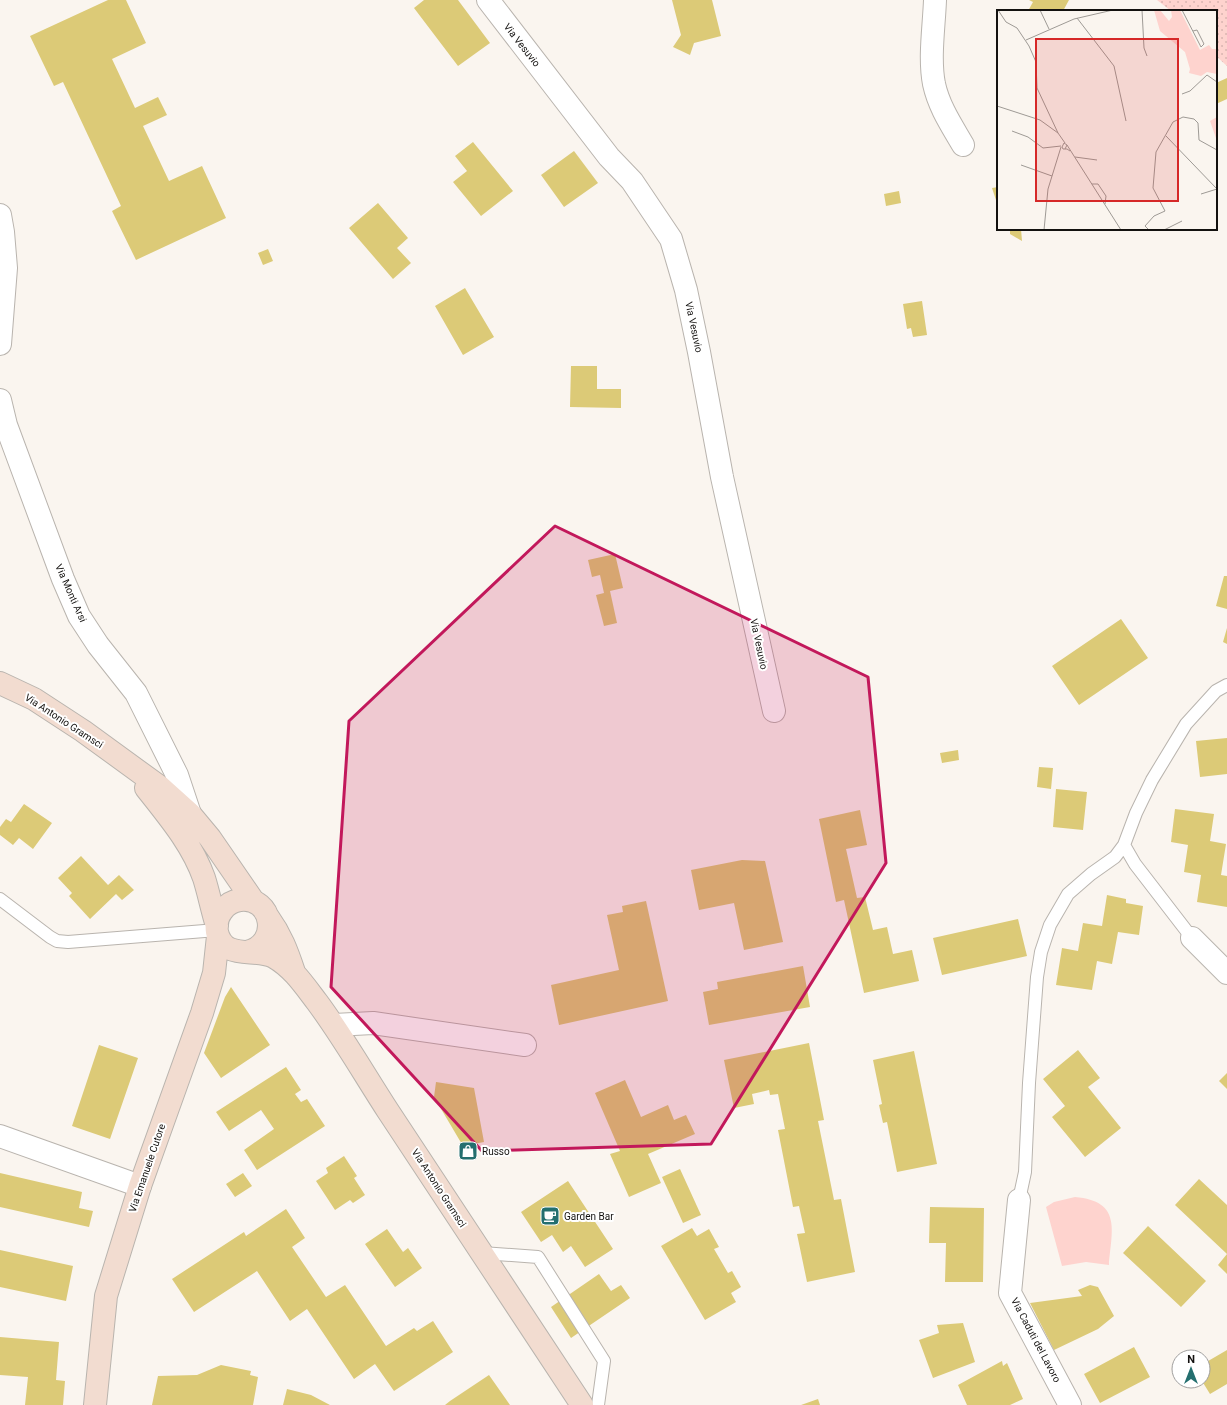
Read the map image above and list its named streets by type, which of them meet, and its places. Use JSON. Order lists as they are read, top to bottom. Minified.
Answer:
{"streets":{"main road":["Via Antonio Gramsci","Via Emanuele Cutore"],"street":["Via Vesuvio","Via Monti Arsi","Via Caduti del Lavoro"]},"places":{"shop":["Russo"],"cafe":["Garden Bar"]},"north":"top"}
